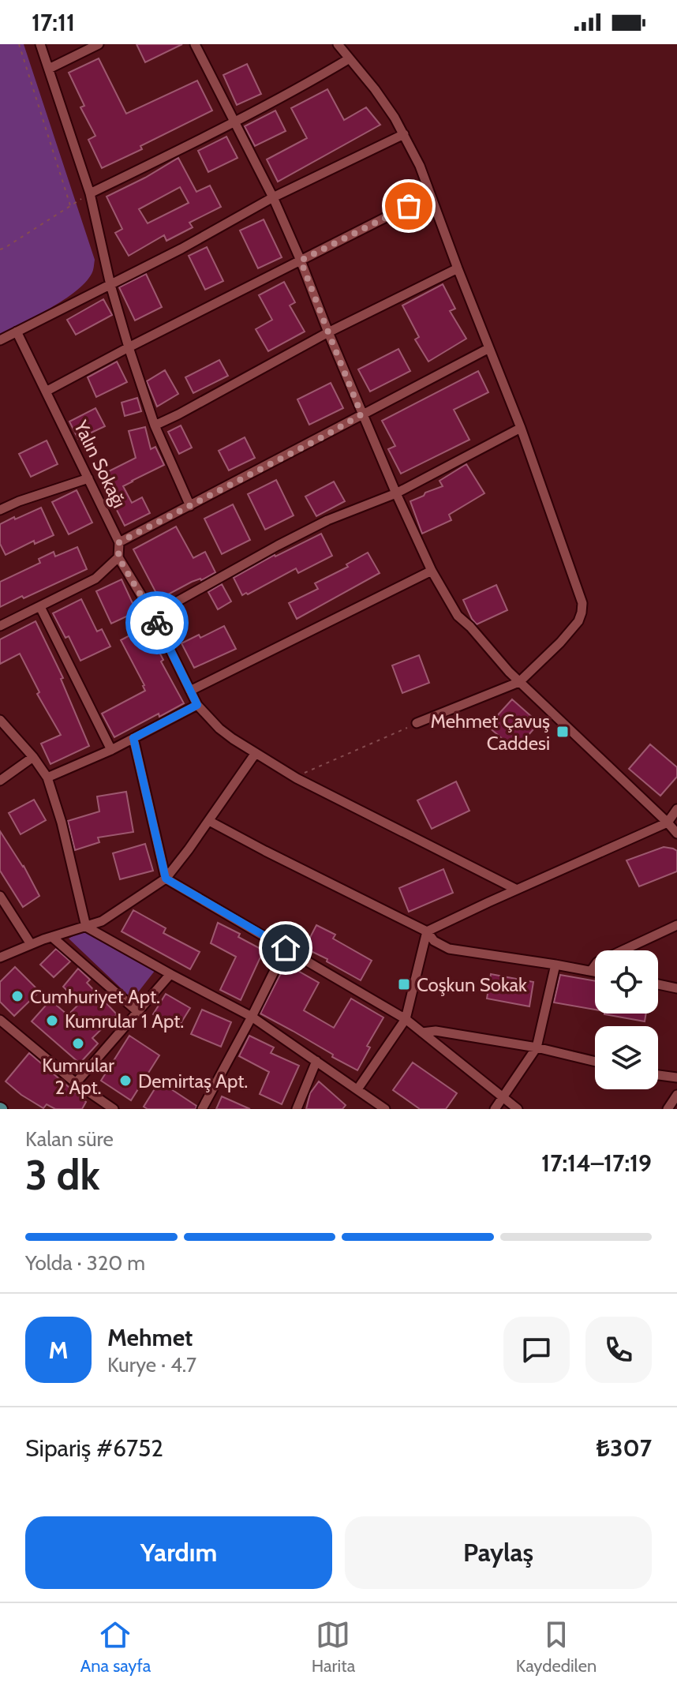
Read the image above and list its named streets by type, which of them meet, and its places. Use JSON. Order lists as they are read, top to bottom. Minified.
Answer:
{"streets":{"street":["Yalın Sokağı"]},"places":{"transit":["Mehmet Çavuş Caddesi","Coşkun Sokak"],"other":["Cumhuriyet Apt.","Kumrular 1 Apt.","Kumrular 2 Apt.","Demirtaş Apt."]},"page":{"status":"17:11","heading":["3 dk","Kalan süre","17:14–17:19"],"panel":["Mehmet","Kurye · 4.7","Sipariş #6752","₺307"],"bar":"Yolda · 320 m","round":"M","buttons":["Yardım","Paylaş"],"tabs":["Ana sayfa","Harita","Kaydedilen"]}}
